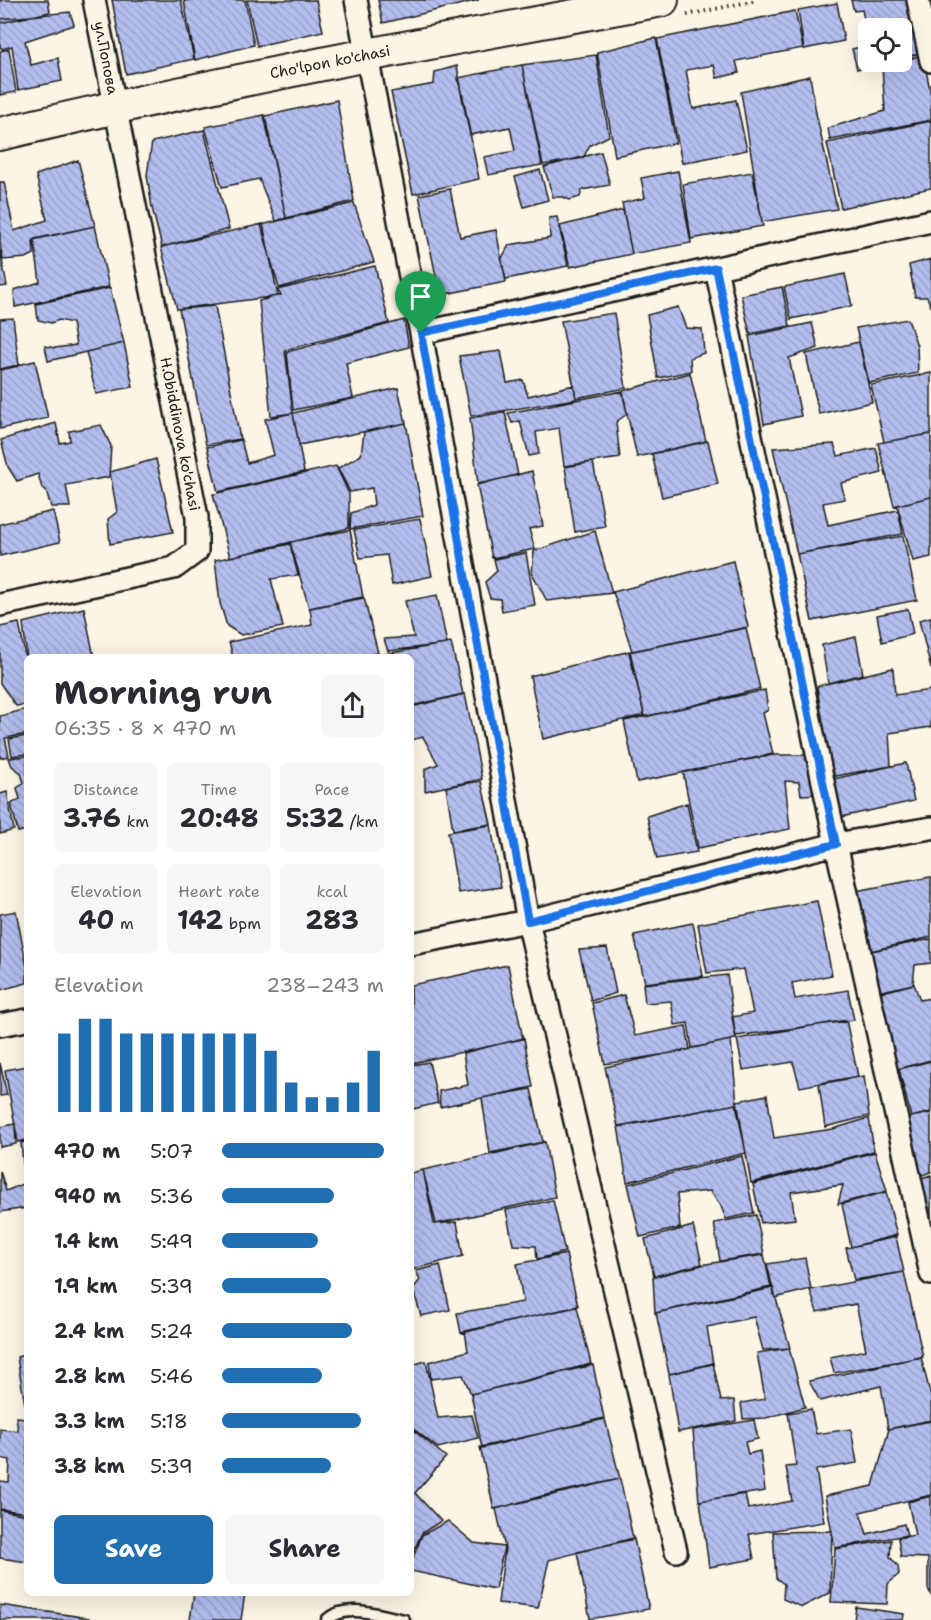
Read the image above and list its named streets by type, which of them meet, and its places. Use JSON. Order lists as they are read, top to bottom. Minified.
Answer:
{"streets":{"street":["ул.Попова","Cho'lpon ko'chasi","H.Obiddinova ko'chasi"]},"crossings":[["ул.Попова","Cho'lpon ko'chasi"],["ул.Попова","H.Obiddinova ko'chasi"],["Cho'lpon ko'chasi","H.Obiddinova ko'chasi"]],"page":{"heading":["Morning run","06:35 · 8 × 470 m"],"stats":[["Distance","3.76 km"],["Time","20:48"],["Pace","5:32 /km"],["Elevation","40 m"],["Heart rate","142 bpm"],["kcal","283"]],"chart":["Elevation","238–243 m"],"list":[{"name":"470 m","note":"5:07"},{"name":"940 m","note":"5:36"},{"name":"1.4 km","note":"5:49"},{"name":"1.9 km","note":"5:39"},{"name":"2.4 km","note":"5:24"},{"name":"2.8 km","note":"5:46"},{"name":"3.3 km","note":"5:18"},{"name":"3.8 km","note":"5:39"}],"buttons":["Save","Share"]}}
